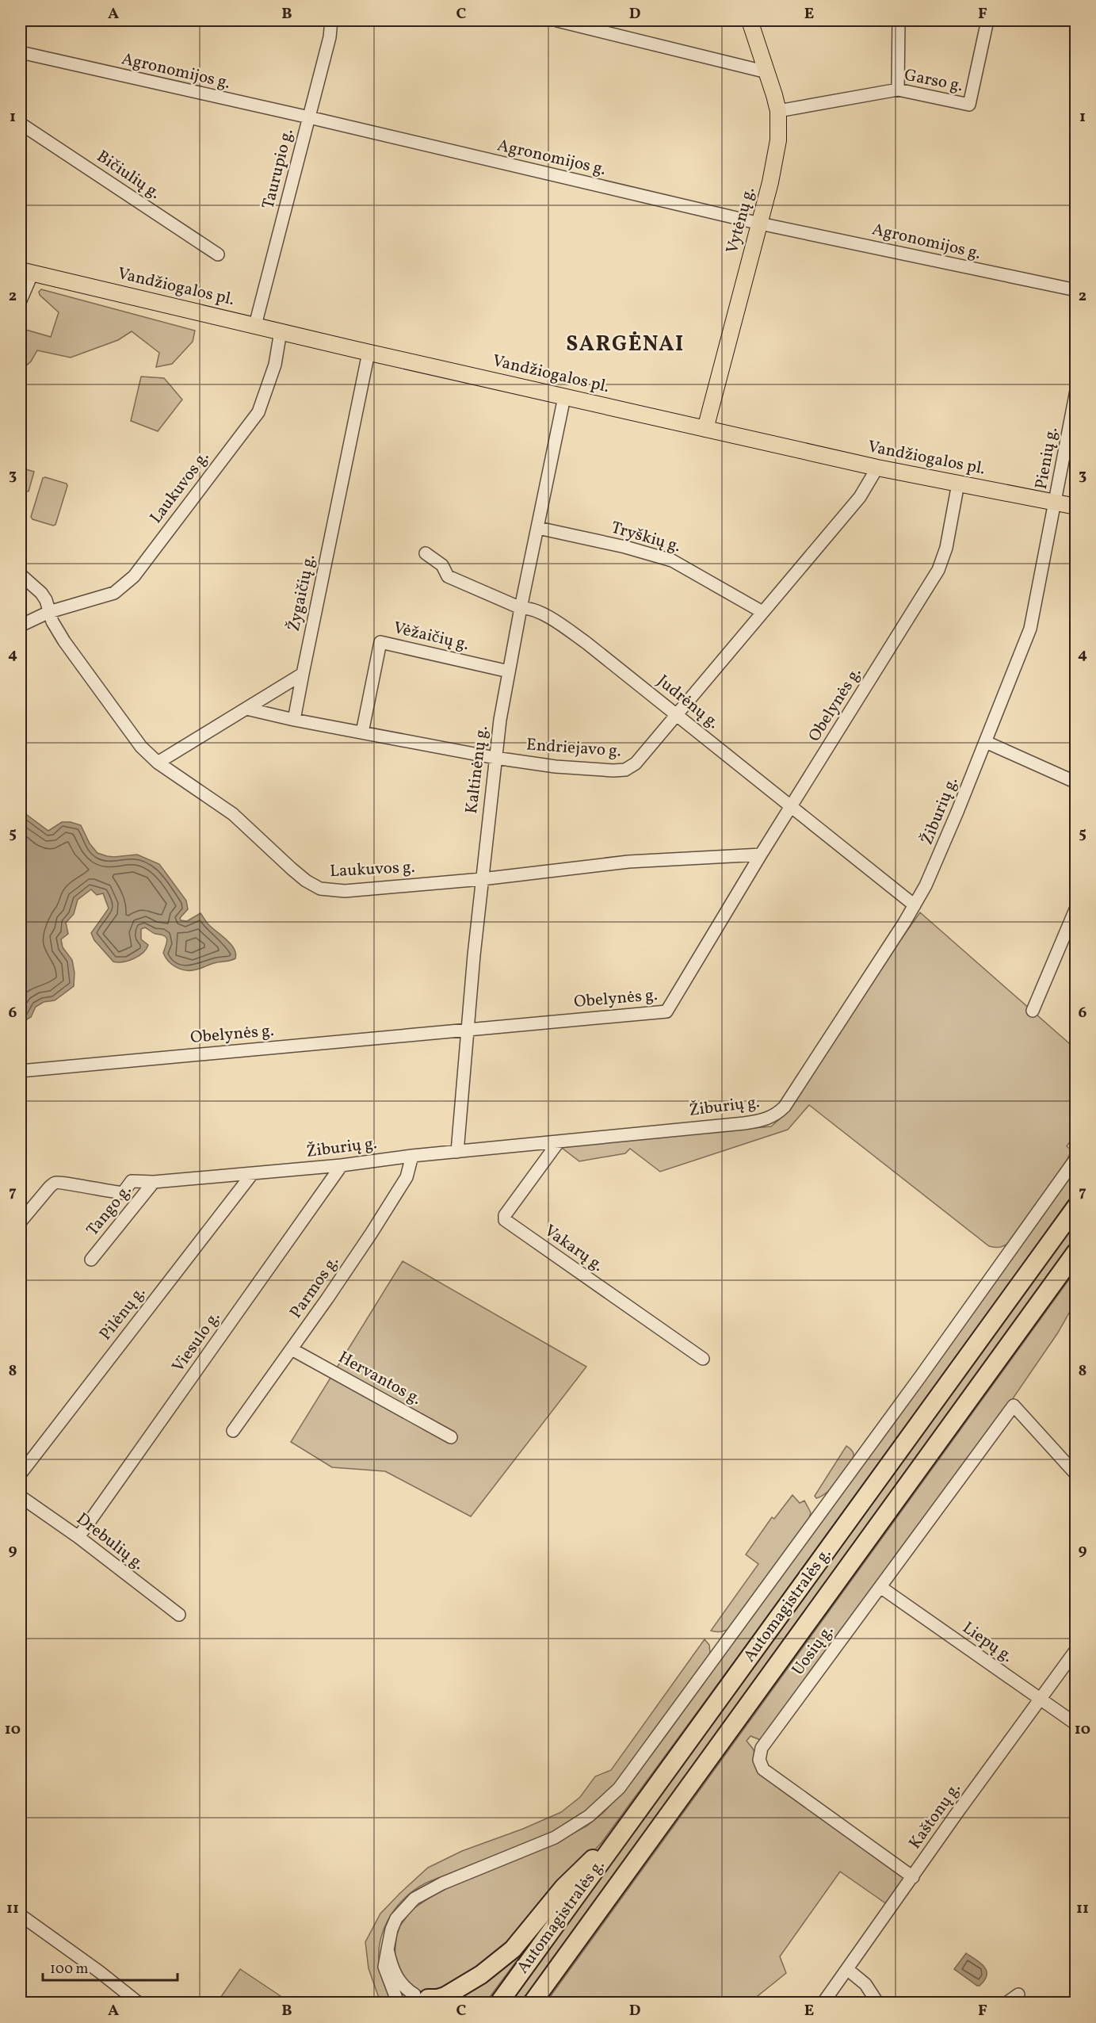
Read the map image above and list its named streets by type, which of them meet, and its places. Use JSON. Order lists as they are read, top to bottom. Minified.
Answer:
{"streets":{"highway":["Automagistralės g."],"main road":["Vytėnų g.","Vandžiogalos pl."],"street":["Agronomijos g.","Garso g.","Taurupio g.","Bičiulių g.","Pienių g.","Laukuvos g.","Tryškių g.","Žygaičių g.","Vėžaičių g.","Judrėnų g.","Obelynės g.","Endriejavo g.","Kaltinėnų g.","Žiburių g.","Tango g.","Vakarų g.","Parmos g.","Pilėnų g.","Viesulo g.","Hervantos g.","Drebulių g.","Liepų g.","Uosių g.","Kaštonų g."]},"crossings":[["Agronomijos g.","Taurupio g."],["Agronomijos g.","Vytėnų g."],["Garso g.","Vytėnų g."],["Taurupio g.","Vandžiogalos pl."],["Vytėnų g.","Vandžiogalos pl."],["Vandžiogalos pl.","Pienių g."],["Vandžiogalos pl.","Laukuvos g."],["Vandžiogalos pl.","Žygaičių g."],["Vandžiogalos pl.","Obelynės g."],["Vandžiogalos pl.","Endriejavo g."],["Vandžiogalos pl.","Kaltinėnų g."],["Vandžiogalos pl.","Žiburių g."],["Pienių g.","Žiburių g."],["Laukuvos g.","Obelynės g."],["Laukuvos g.","Kaltinėnų g."],["Tryškių g.","Endriejavo g."],["Tryškių g.","Kaltinėnų g."],["Žygaičių g.","Endriejavo g."],["Vėžaičių g.","Endriejavo g."],["Vėžaičių g.","Kaltinėnų g."],["Judrėnų g.","Obelynės g."],["Judrėnų g.","Endriejavo g."],["Judrėnų g.","Kaltinėnų g."],["Judrėnų g.","Žiburių g."],["Obelynės g.","Kaltinėnų g."],["Endriejavo g.","Kaltinėnų g."],["Kaltinėnų g.","Žiburių g."],["Žiburių g.","Tango g."],["Žiburių g.","Vakarų g."],["Žiburių g.","Parmos g."],["Žiburių g.","Pilėnų g."],["Žiburių g.","Viesulo g."],["Parmos g.","Hervantos g."],["Viesulo g.","Drebulių g."],["Liepų g.","Uosių g."],["Liepų g.","Kaštonų g."],["Uosių g.","Kaštonų g."]],"districts":["SARGĖNAI"],"scale_bar":"100 m","grid":{"columns":["A","B","C","D","E","F"],"rows":["1","2","3","4","5","6","7","8","9","10","11"]}}
